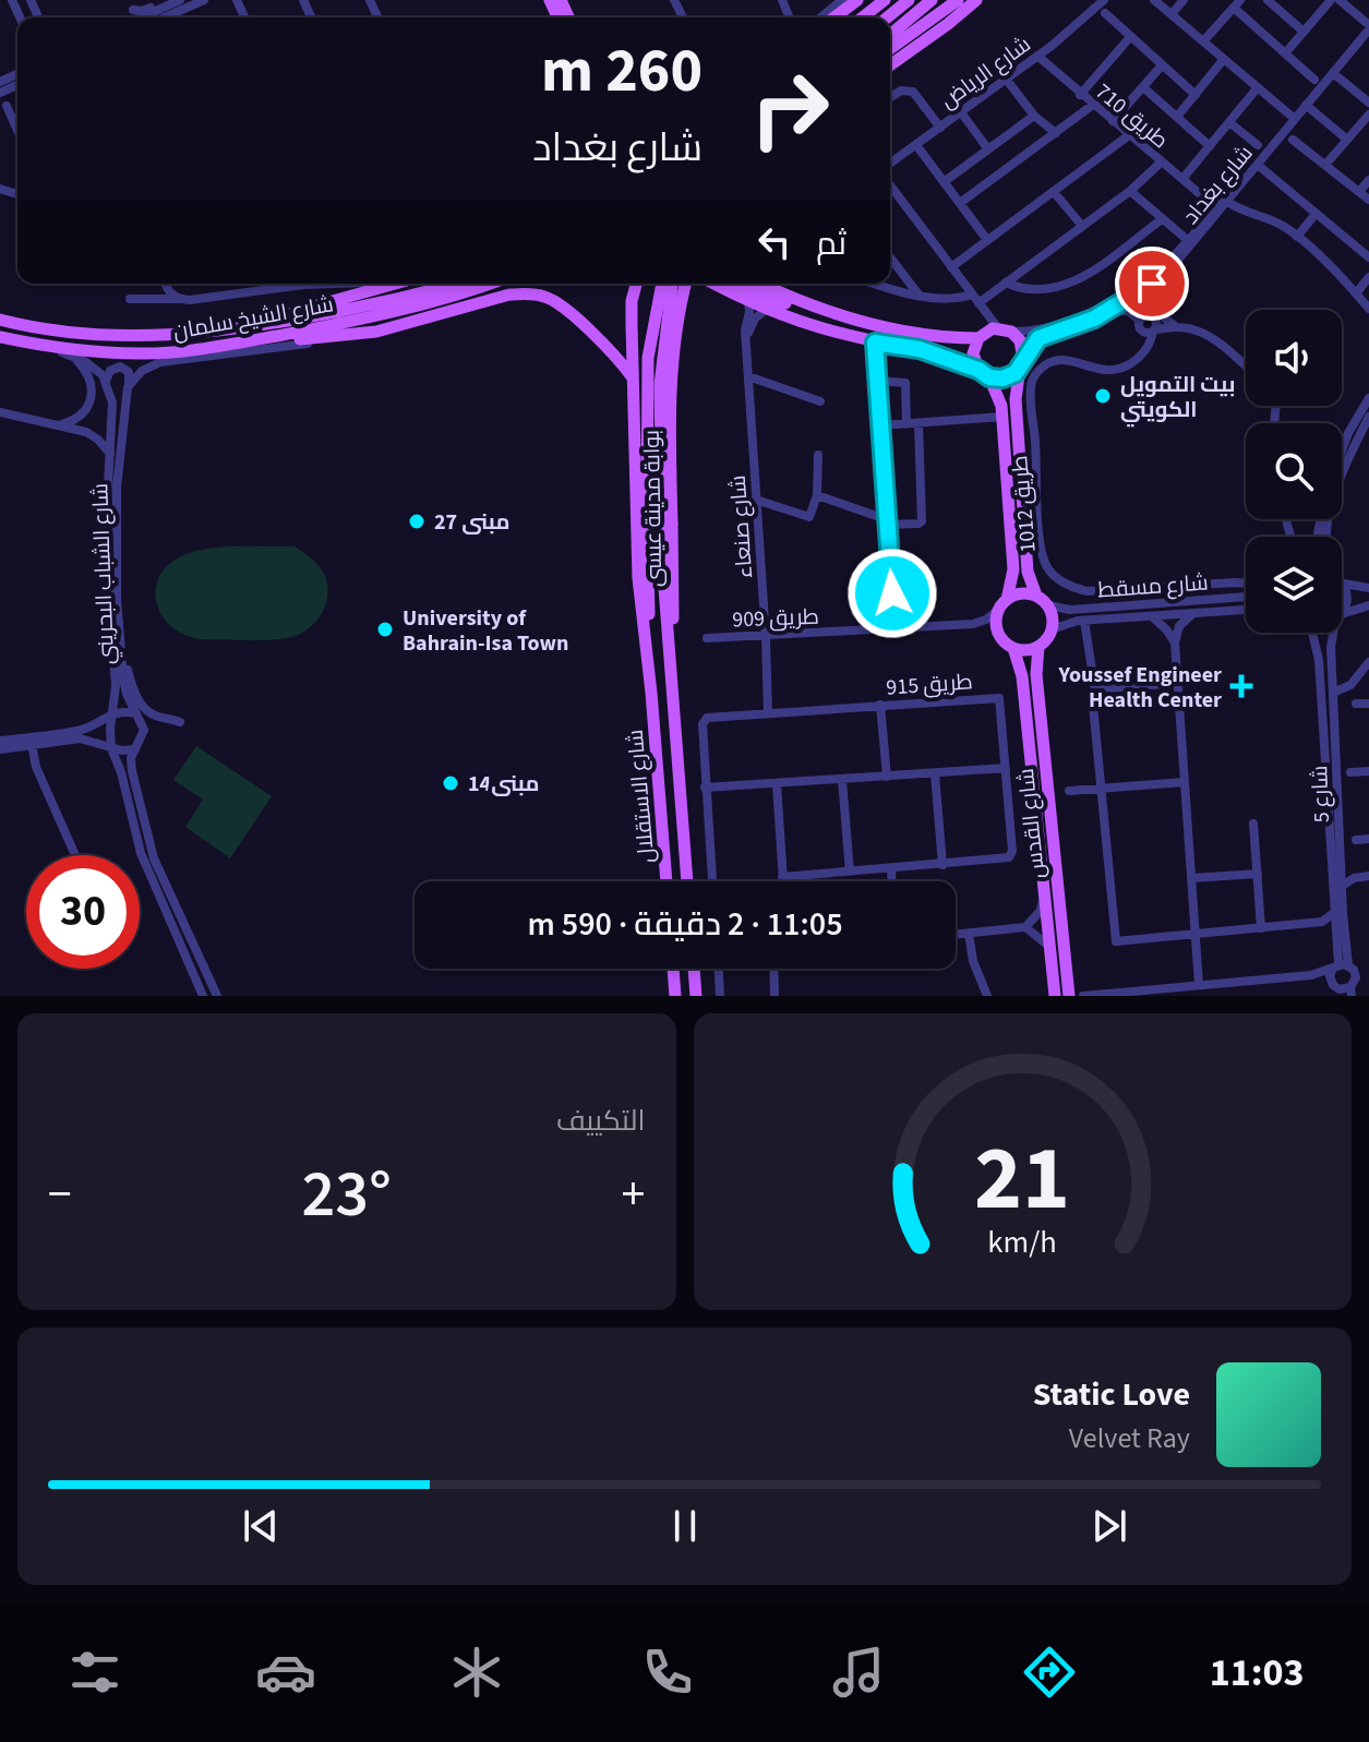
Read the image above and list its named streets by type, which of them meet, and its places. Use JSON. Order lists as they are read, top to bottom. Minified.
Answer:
{"streets":{"main road":["شارع الشيخ سلمان","بوابة مدينة عيسى","شارع الاستقلال","شارع القدس"],"street":["شارع الرياض","طريق 710","شارع بغداد","طريق 1012","شارع صنعاء","شارع الشباب البحريني","شارع مسقط","طريق 909","طريق 915","شارع 5"]},"crossings":[["شارع الرياض","طريق 710"],["بوابة مدينة عيسى","شارع الاستقلال"],["شارع صنعاء","طريق 909"],["شارع صنعاء","طريق 915"],["شارع مسقط","طريق 909"],["شارع مسقط","شارع القدس"],["طريق 909","شارع القدس"]],"places":{"other":["بيت التمويل الكويتي","مبنى 27","University of Bahrain-Isa Town","مبنى14"],"health":["Youssef Engineer Health Center"]},"page":{"turn":["260 m","شارع بغداد"],"then":"ثم","limit":"30","trip":"11:05 · 2 دقيقة · 590 m","tile":"التكييف","heat":["−","23°","+"],"song":["Static Love","Velvet Ray"],"tabs":"11:03","gauge":["21","km/h"]}}
